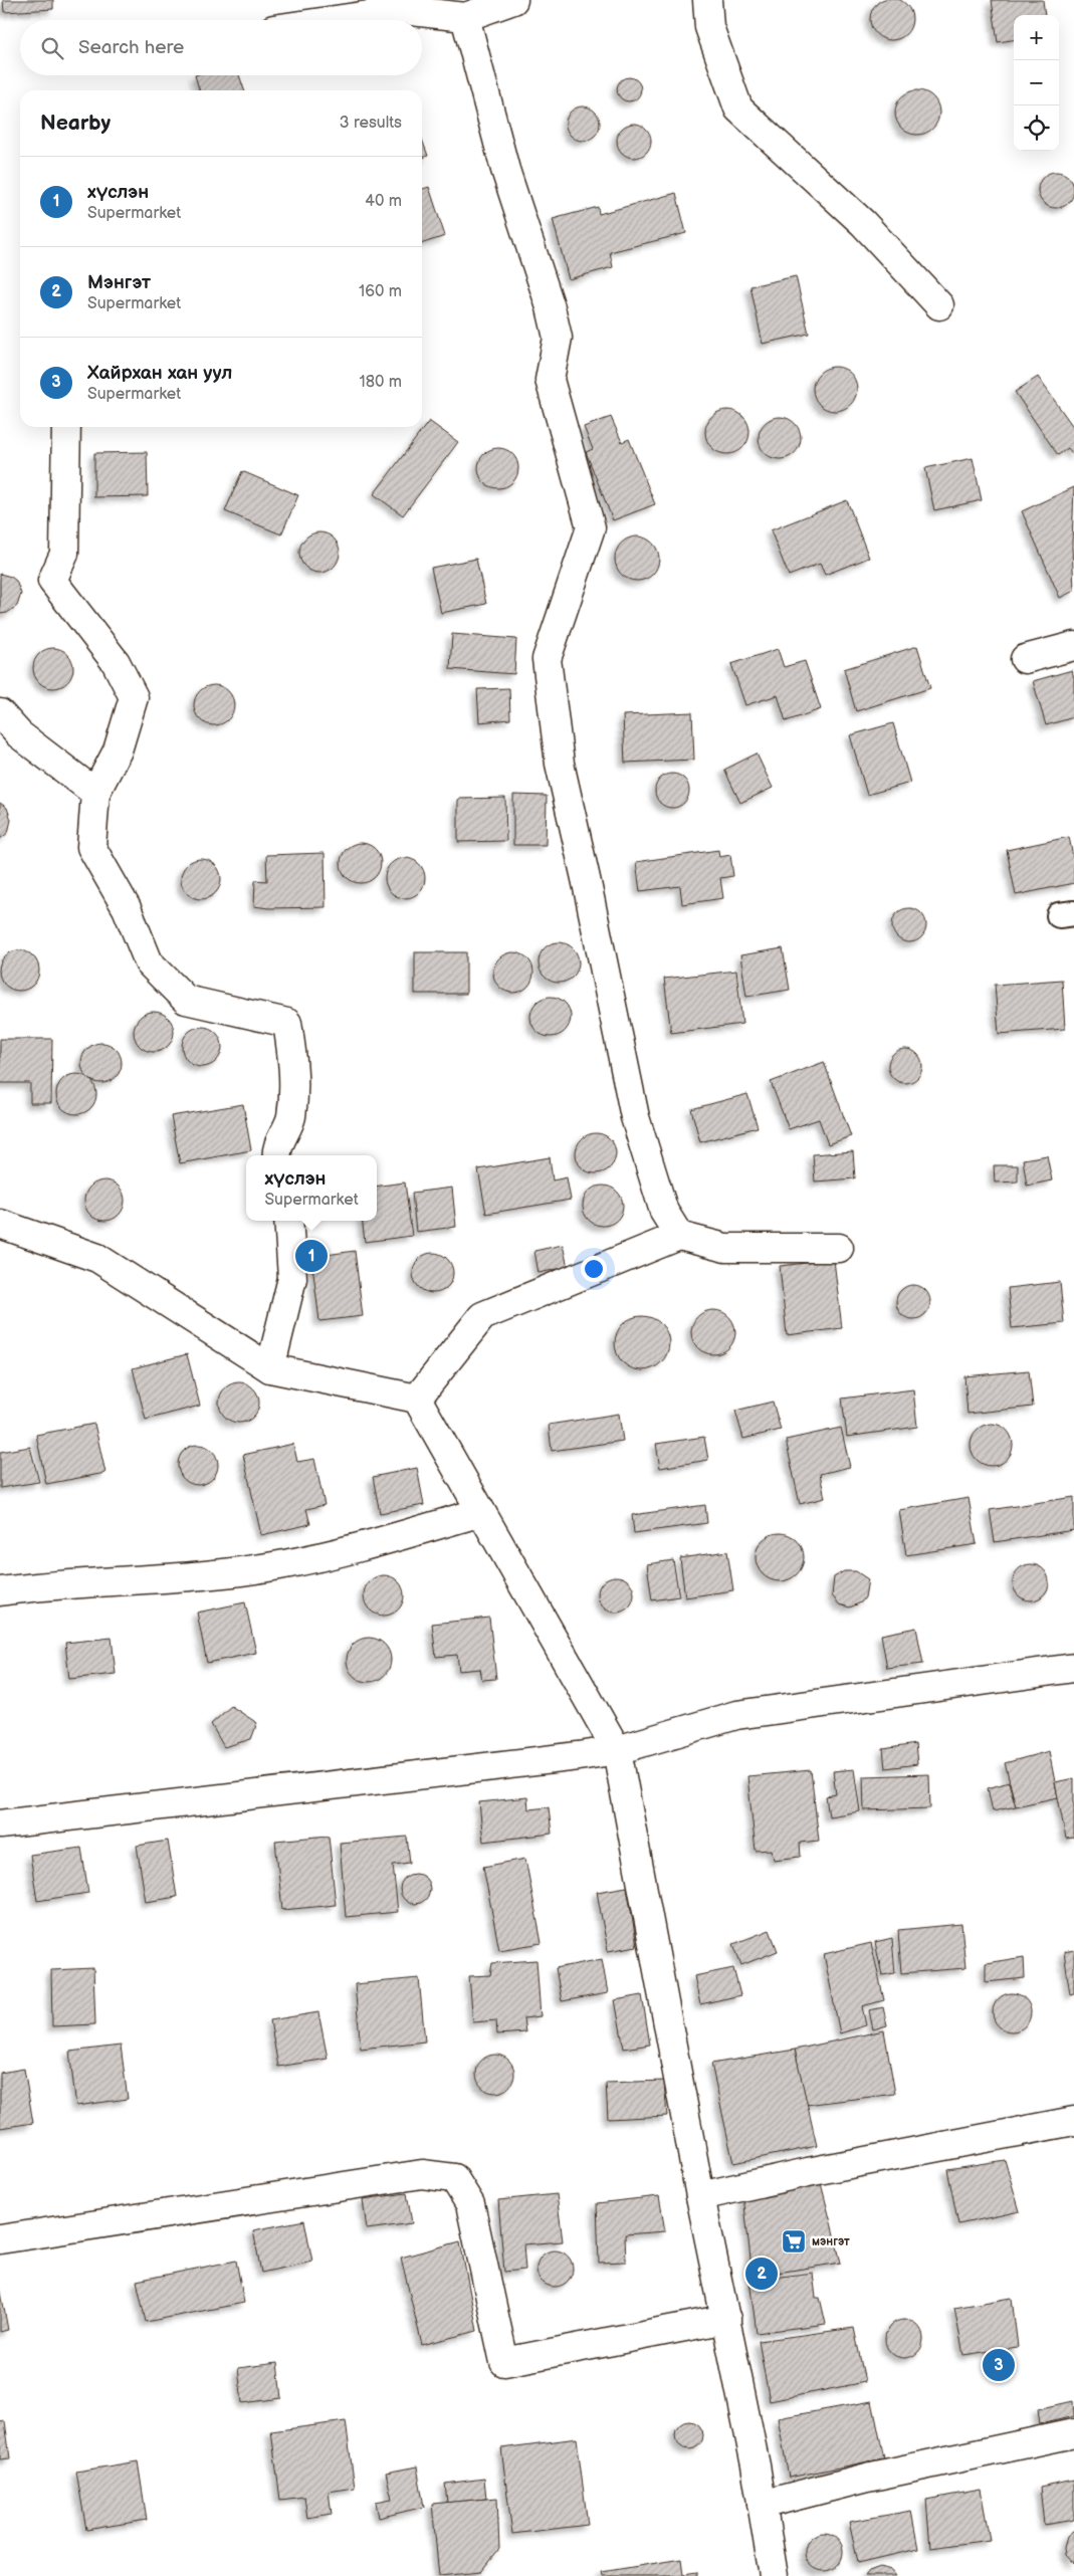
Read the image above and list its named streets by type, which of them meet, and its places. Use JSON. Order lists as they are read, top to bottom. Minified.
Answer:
{"places":{"supermarket":["мэнгэт"]},"page":{"map_buttons":["+","−"],"search":"Search here","heading":["Nearby","3 results"],"list":[{"mark":"1","name":"хүслэн","note":"Supermarket","value":"40 m"},{"mark":"2","name":"Мэнгэт","note":"Supermarket","value":"160 m"},{"mark":"3","name":"Хайрхан хан уул","note":"Supermarket","value":"180 m"}],"popup":["хүслэн","Supermarket"],"pins":["1","2","3"]}}
